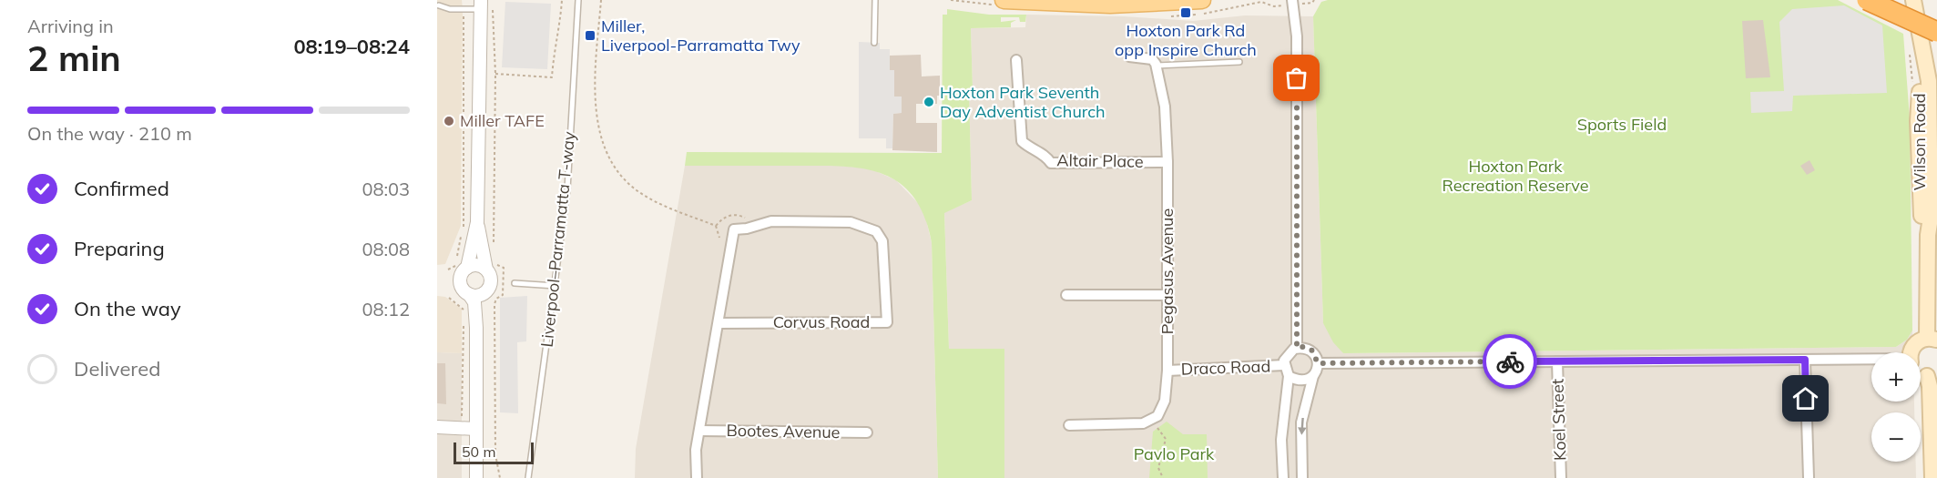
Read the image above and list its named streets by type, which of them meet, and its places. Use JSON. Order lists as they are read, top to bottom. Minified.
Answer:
{"streets":{"main road":["Wilson Road"],"street":["Altair Place","Pegasus Avenue","Corvus Road","Draco Road","Koel Street","Bootes Avenue"],"lane":["Liverpool–Parramatta T-way"]},"crossings":[["Altair Place","Pegasus Avenue"],["Pegasus Avenue","Draco Road"],["Corvus Road","Bootes Avenue"]],"parks":["Sports Field","Hoxton Park Recreation Reserve","Pavlo Park"],"places":{"transit":["Hoxton Park Rd opp Inspire Church","Miller, Liverpool-Parramatta Twy"],"other":["Hoxton Park Seventh Day Adventist Church","Miller TAFE"]},"scale_bar":"50 m","page":{"heading":["2 min","Arriving in","08:19–08:24"],"bar":"On the way · 210 m","list":[["Confirmed","08:03"],["Preparing","08:08"],["On the way","08:12"],"Delivered"],"map_buttons":["+","−"],"scale":"50 m"}}
